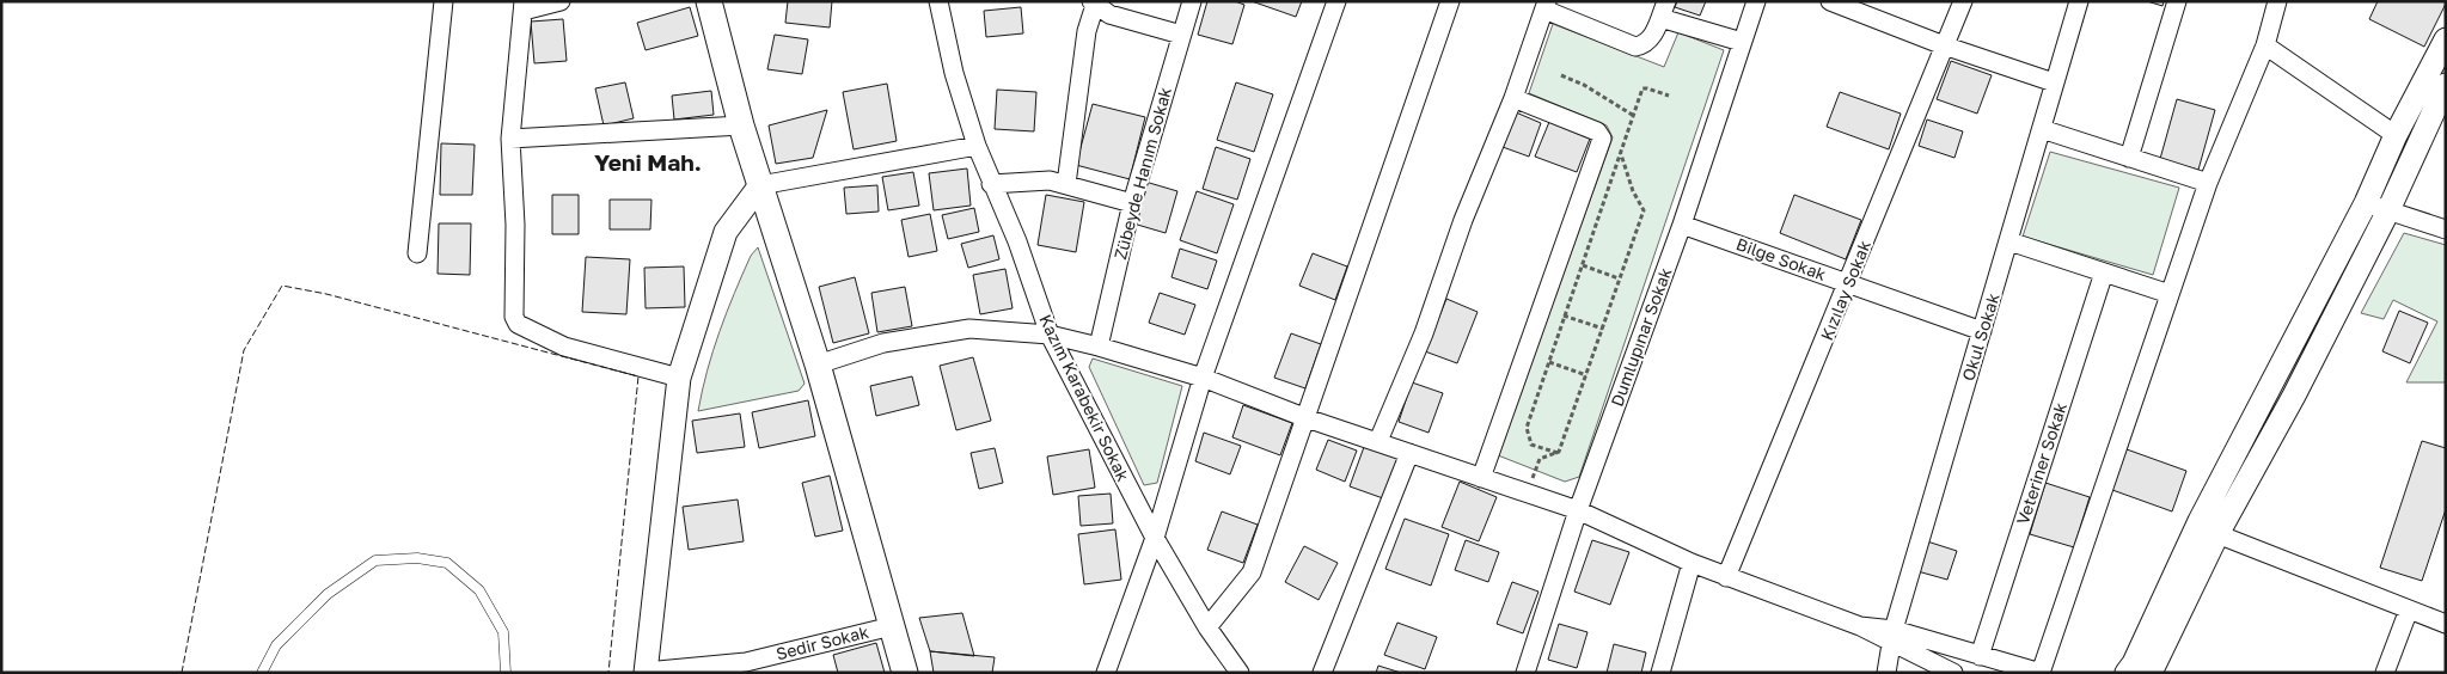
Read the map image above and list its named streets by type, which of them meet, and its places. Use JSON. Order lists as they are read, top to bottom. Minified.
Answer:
{"streets":{"street":["Zübeyde Hanım Sokak","Bilge Sokak","Kızılay Sokak","Dumlupınar Sokak","Okul Sokak","Kazım Karabekir Sokak","Veteriner Sokak","Sedir Sokak"]},"crossings":[["Bilge Sokak","Kızılay Sokak"],["Bilge Sokak","Dumlupınar Sokak"],["Bilge Sokak","Okul Sokak"]],"districts":["Yeni Mah."]}
